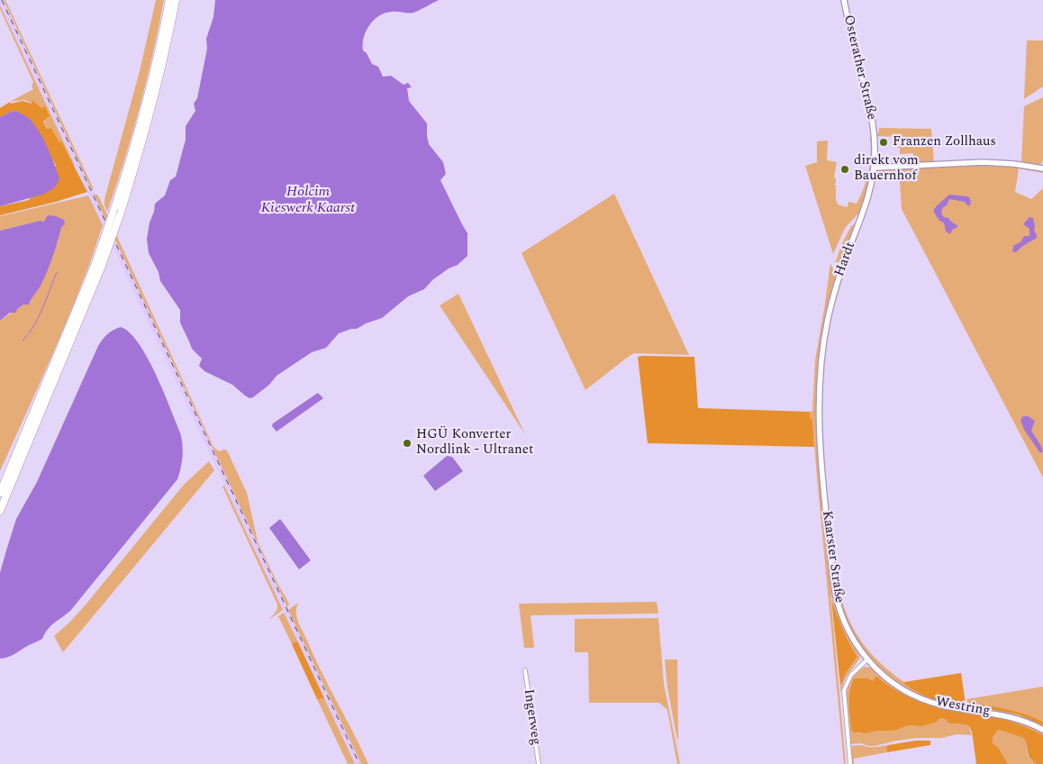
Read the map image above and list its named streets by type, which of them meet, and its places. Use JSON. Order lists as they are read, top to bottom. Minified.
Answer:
{"streets":{"main road":["Osterather Straße","Hardt","Kaarster Straße","Westring"],"street":["Ingerweg"]},"crossings":[["Osterather Straße","Hardt"],["Hardt","Kaarster Straße"],["Kaarster Straße","Westring"]],"water":["Holcim Kieswerk Kaarst"],"places":["Franzen Zollhaus","direkt vom Bauernhof","HGÜ Konverter Nordlink - Ultranet"]}
